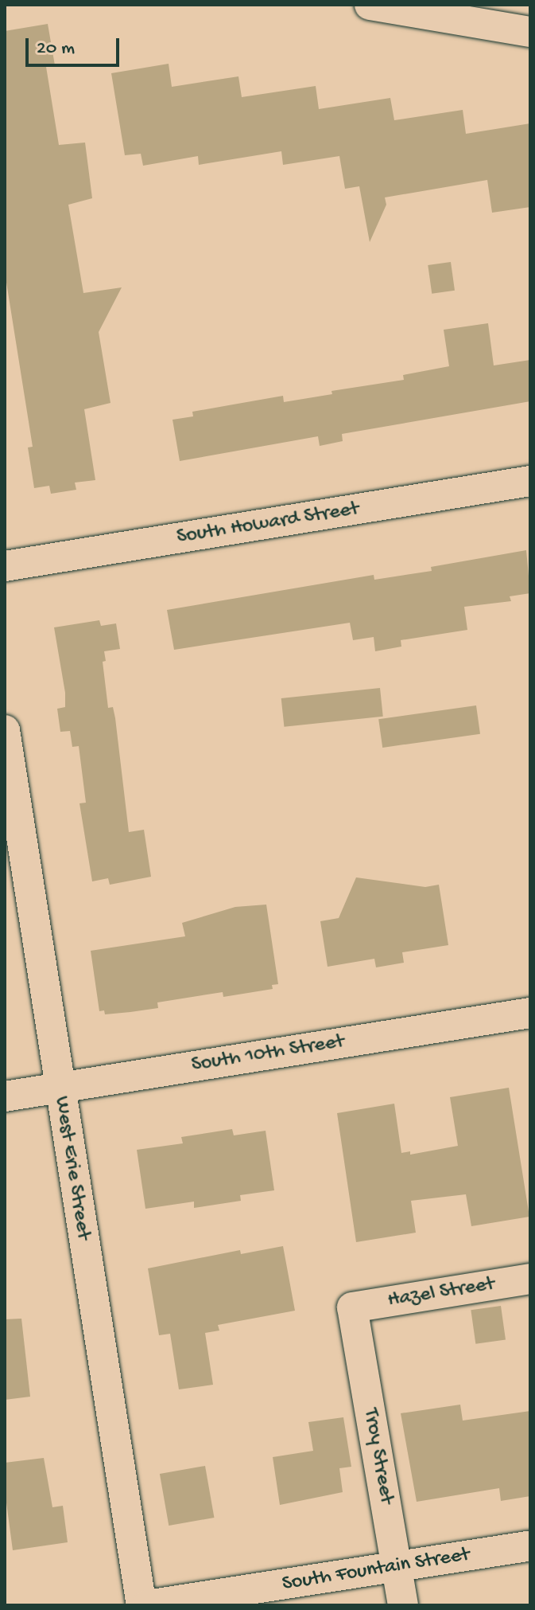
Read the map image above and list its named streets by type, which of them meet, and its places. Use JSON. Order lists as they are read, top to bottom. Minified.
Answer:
{"streets":{"street":["South Howard Street","South 10th Street","West Erie Street","Hazel Street","Troy Street","South Fountain Street"]},"crossings":[["South 10th Street","West Erie Street"],["Hazel Street","Troy Street"],["Troy Street","South Fountain Street"]],"scale_bar":"20 m"}
